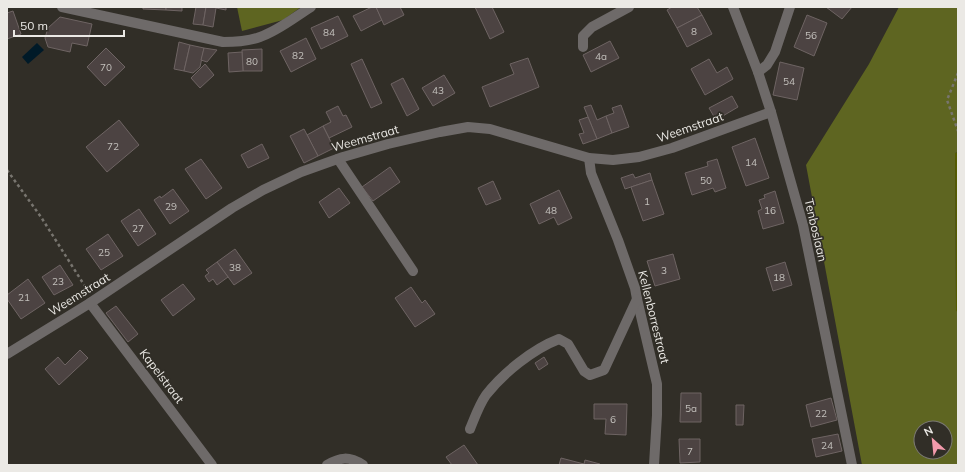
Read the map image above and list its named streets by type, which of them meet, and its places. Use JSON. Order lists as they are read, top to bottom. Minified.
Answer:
{"streets":{"street":["Weemstraat","Tenboslaan","Kellenborrestraat","Kapelstraat"]},"crossings":[["Weemstraat","Tenboslaan"],["Weemstraat","Kellenborrestraat"],["Weemstraat","Kapelstraat"]],"house_numbers":["8","84","56","82","4a","80","70","54","43","72","14","50","1","29","48","16","27","25","38","3","18","23","21","5a","22","6","24","7"],"scale_bar":"50 m","north":"top left"}
